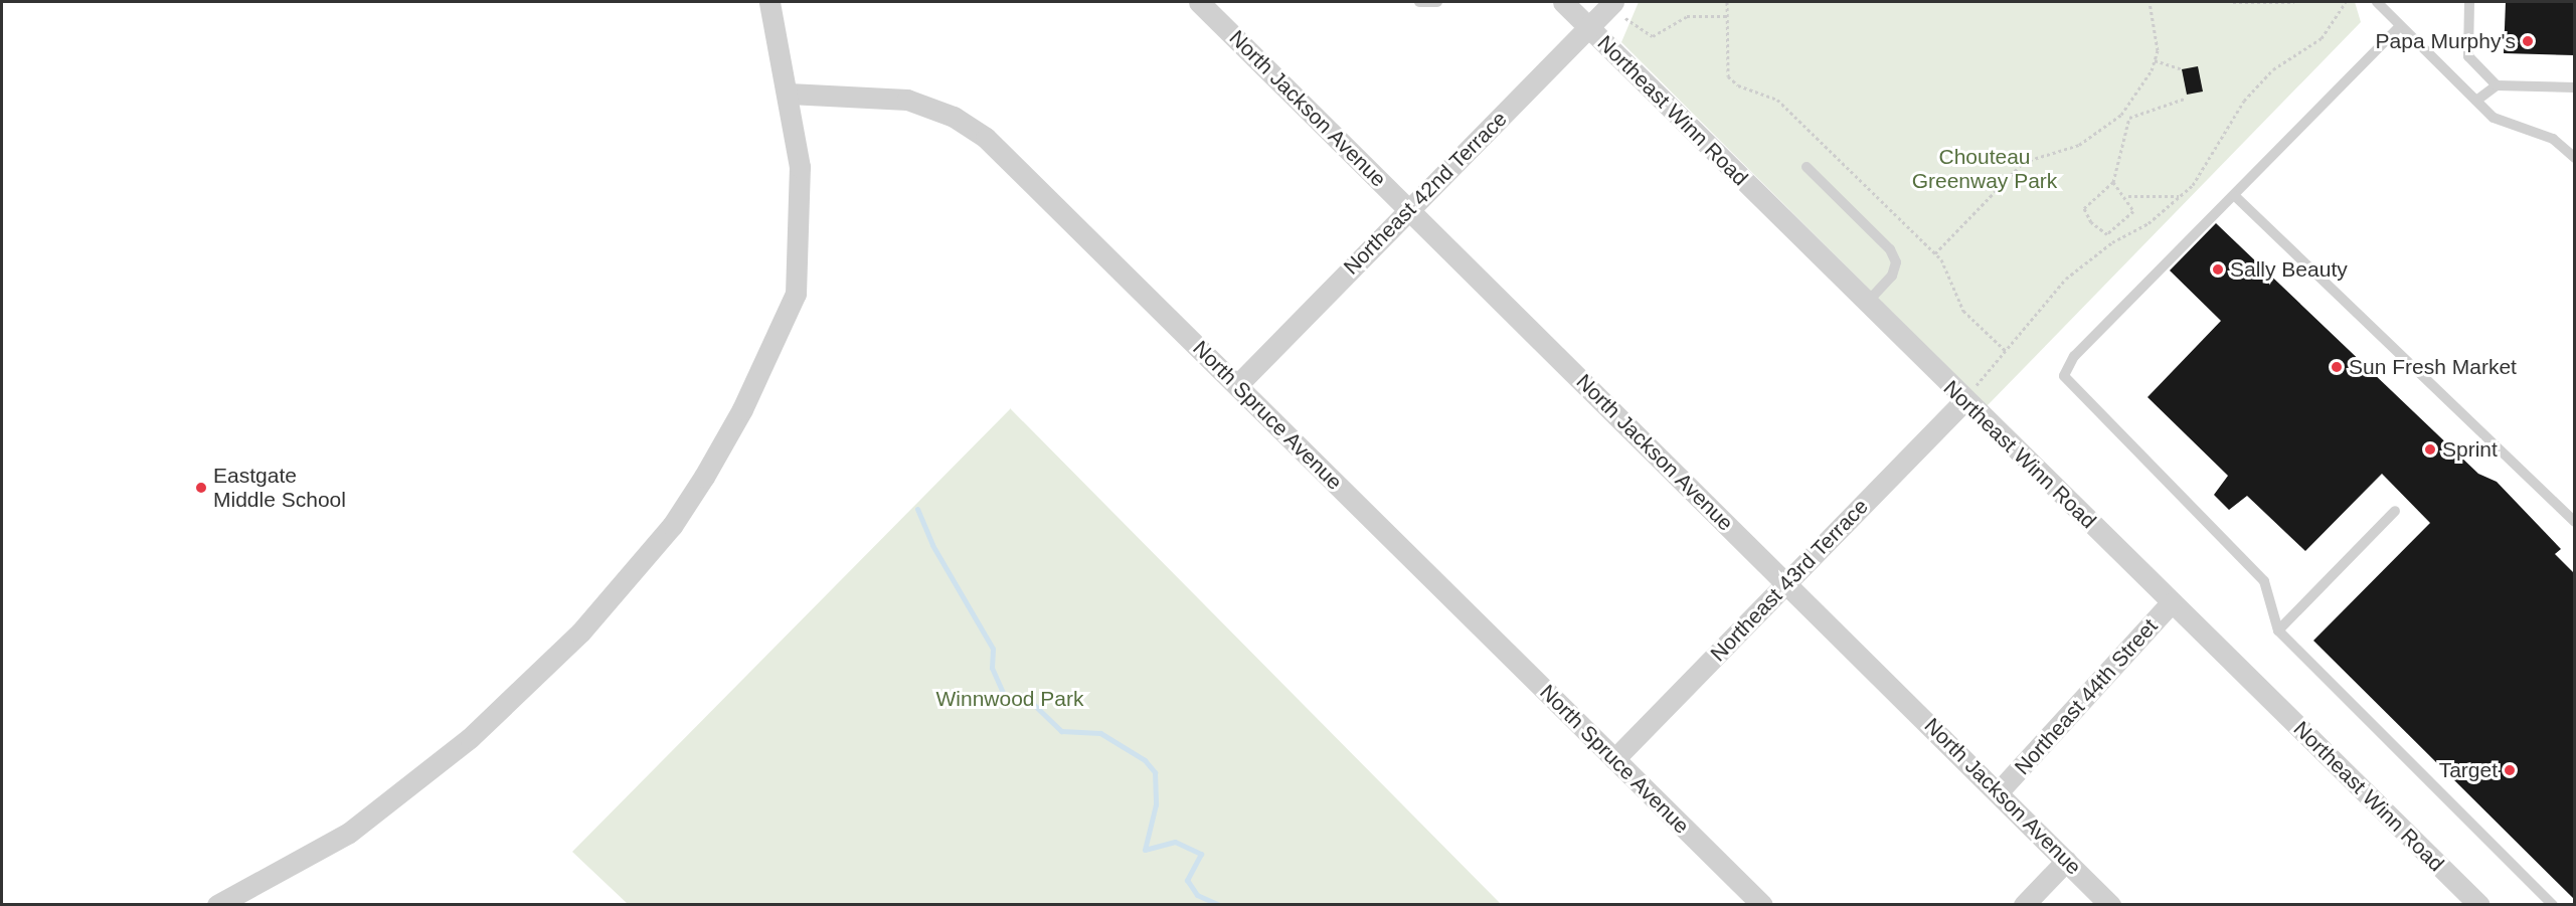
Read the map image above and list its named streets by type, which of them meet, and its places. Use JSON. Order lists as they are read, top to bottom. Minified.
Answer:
{"streets":{"street":["North Jackson Avenue","Northeast Winn Road","Northeast 42nd Terrace","North Spruce Avenue","Northeast 43rd Terrace","Northeast 44th Street"]},"crossings":[["North Jackson Avenue","Northeast 42nd Terrace"],["North Jackson Avenue","Northeast 43rd Terrace"],["North Jackson Avenue","Northeast 44th Street"],["Northeast Winn Road","Northeast 42nd Terrace"],["Northeast Winn Road","Northeast 43rd Terrace"],["Northeast Winn Road","Northeast 44th Street"],["Northeast 42nd Terrace","North Spruce Avenue"],["North Spruce Avenue","Northeast 43rd Terrace"]],"parks":["Chouteau Greenway Park","Winnwood Park"],"places":["Papa Murphy's","Sally Beauty","Sun Fresh Market","Sprint","Eastgate Middle School","Target"]}
